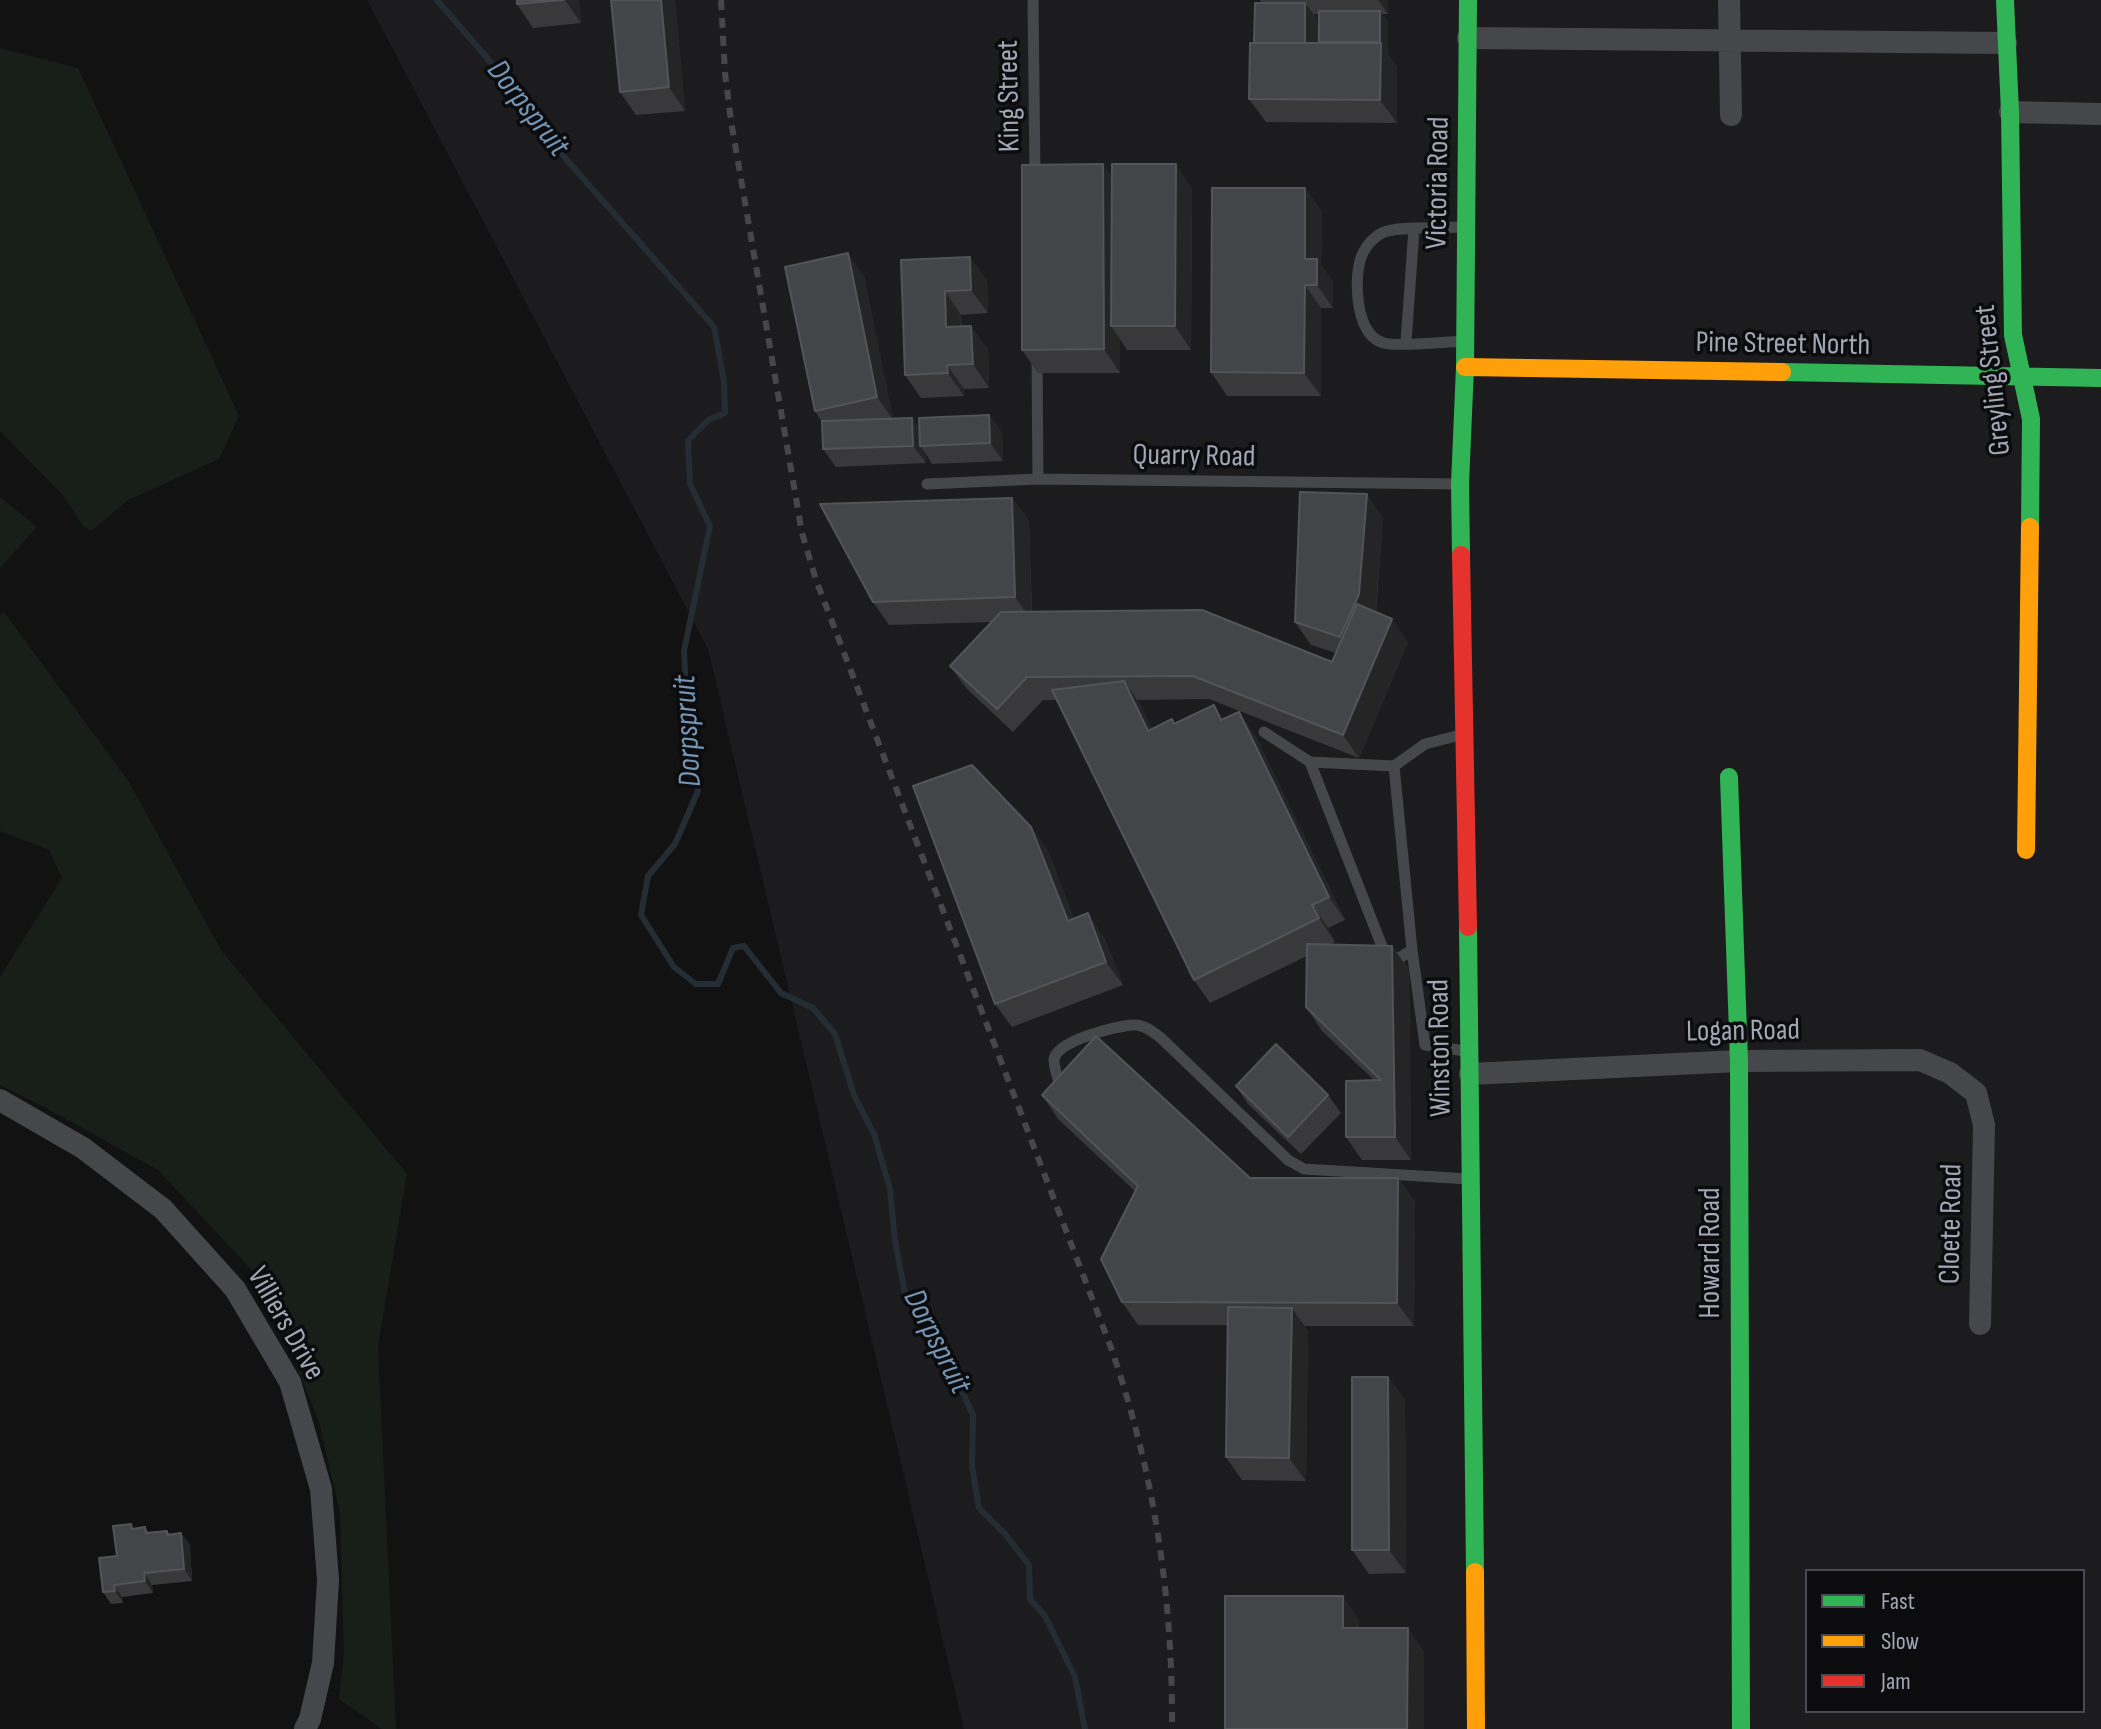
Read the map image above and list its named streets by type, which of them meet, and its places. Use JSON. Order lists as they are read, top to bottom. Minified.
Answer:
{"streets":{"street":["Victoria Road","Pine Street North","Greyling Street","Logan Road","Winston Road","Cloete Road","Howard Road","Villiers Drive"],"lane":["King Street","Quarry Road"]},"crossings":[["Victoria Road","Pine Street North"],["Victoria Road","Winston Road"],["Pine Street North","Greyling Street"],["Pine Street North","Winston Road"],["Quarry Road","Winston Road"],["Logan Road","Winston Road"],["Logan Road","Cloete Road"],["Logan Road","Howard Road"]],"water":["Dorpspruit"],"legend":["Fast","Slow","Jam"]}
